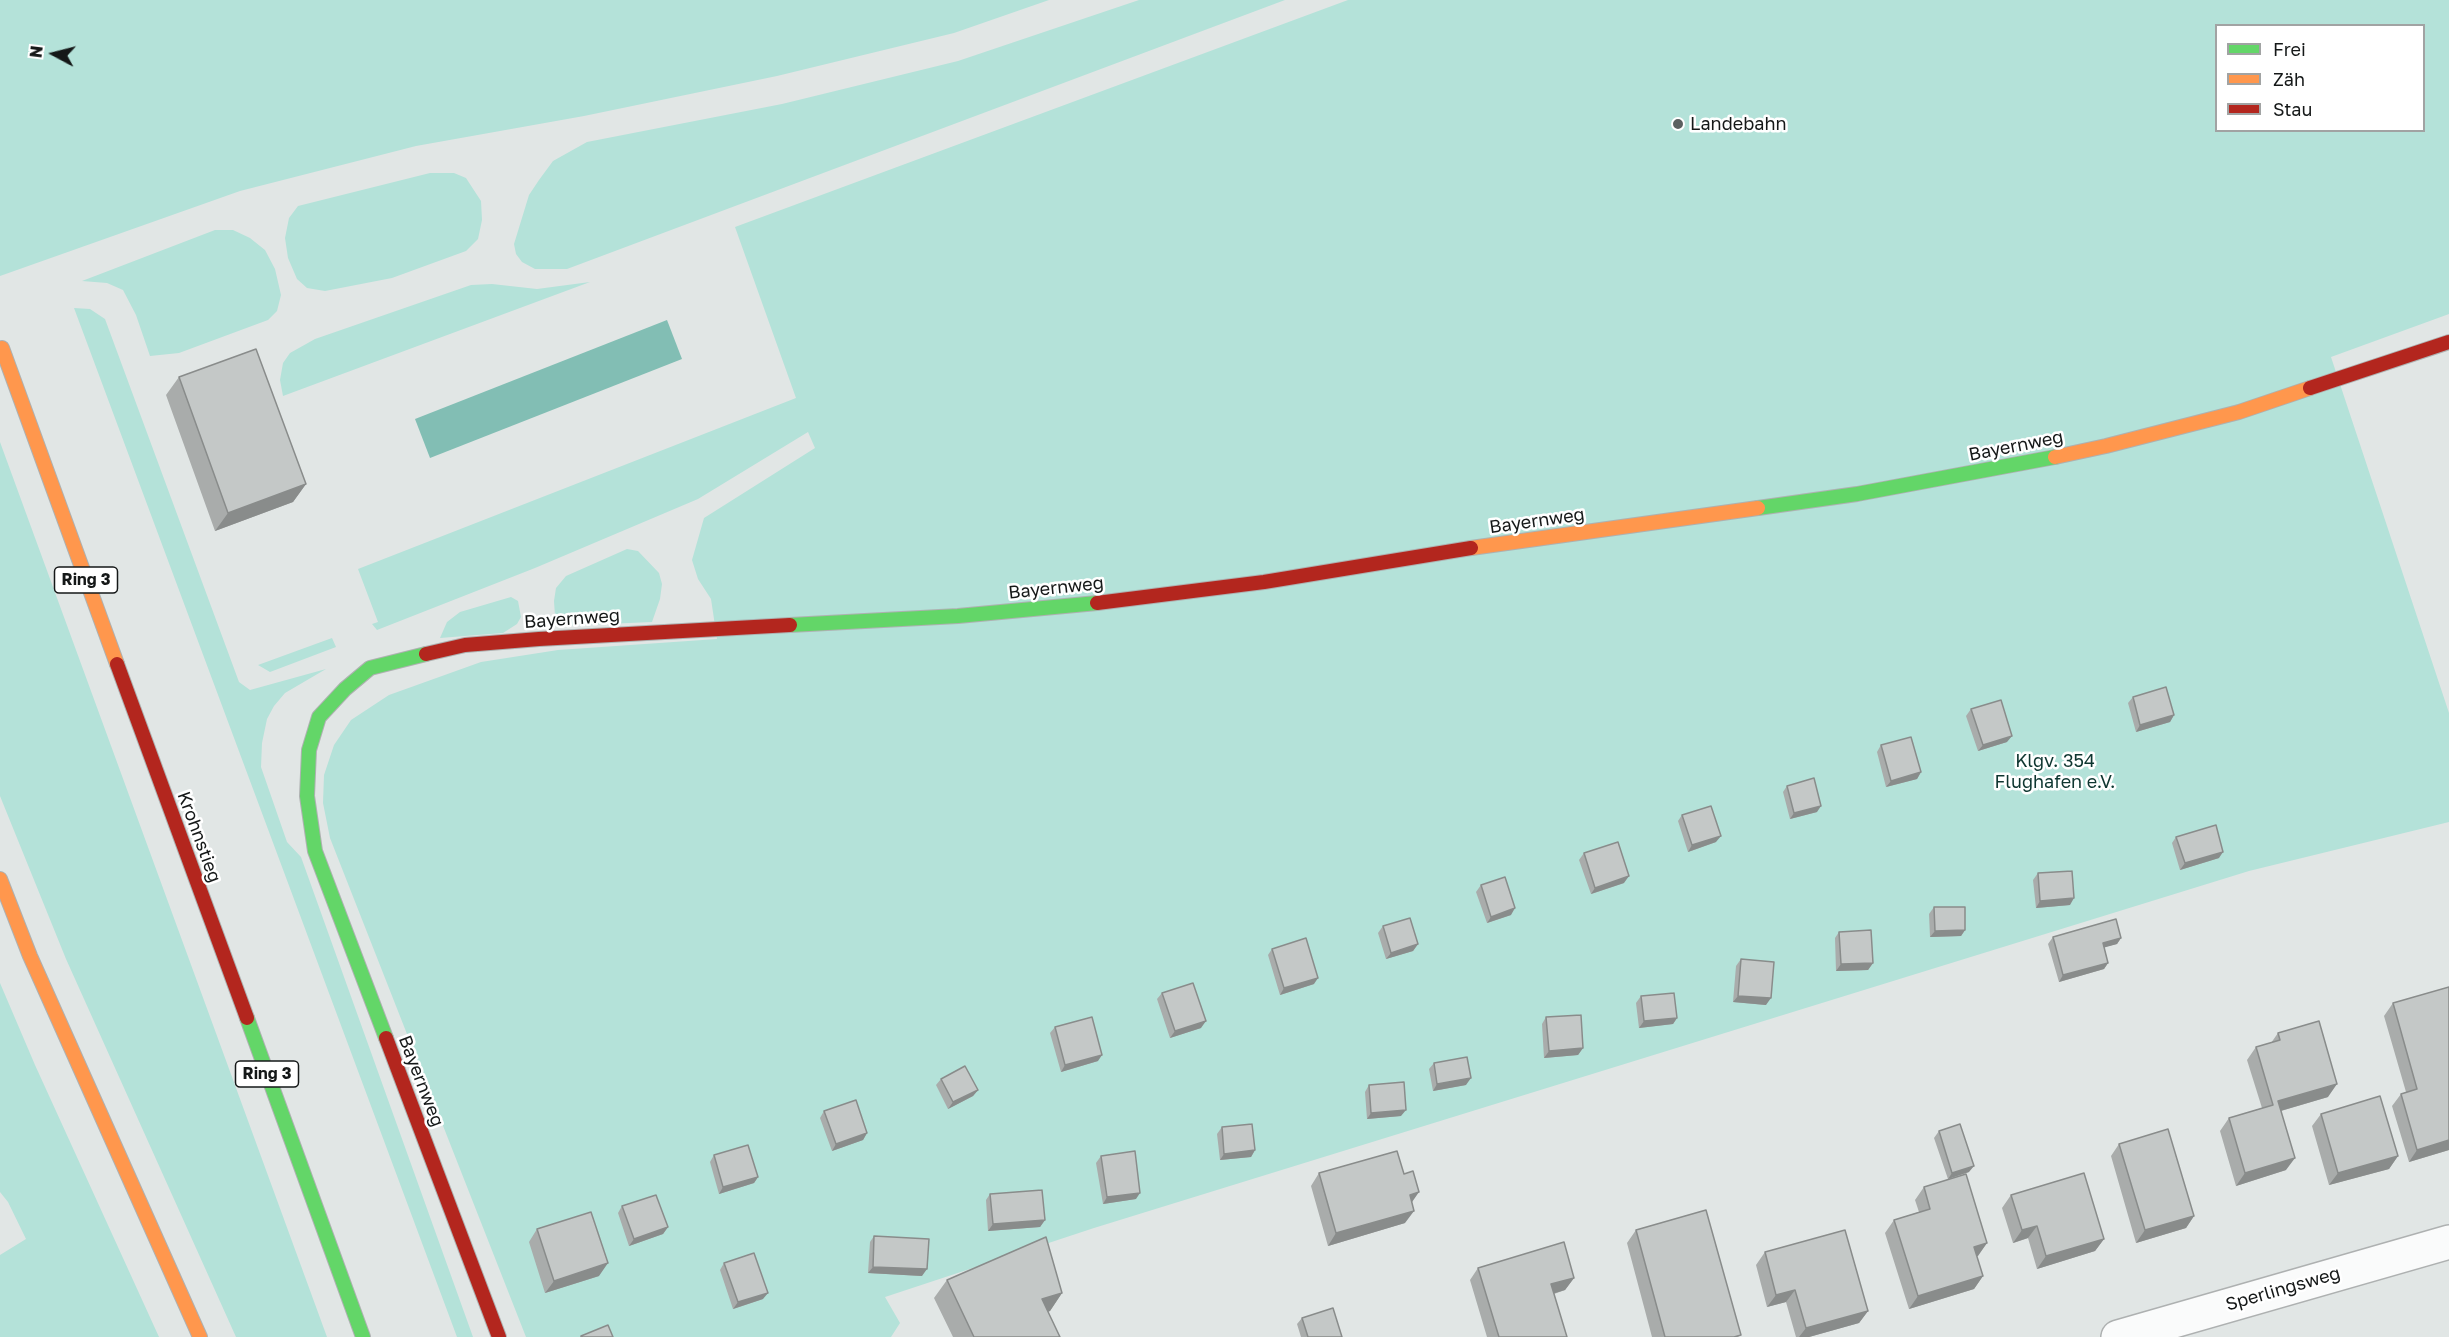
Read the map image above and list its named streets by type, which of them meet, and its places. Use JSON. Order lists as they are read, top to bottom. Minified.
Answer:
{"streets":{"main road":["Bayernweg","Ring 3","Krohnstieg"],"street":["Sperlingsweg"]},"parks":["Klgv. 354 Flughafen e.V."],"places":["Landebahn"],"legend":["Frei","Zäh","Stau"],"north":"left"}
